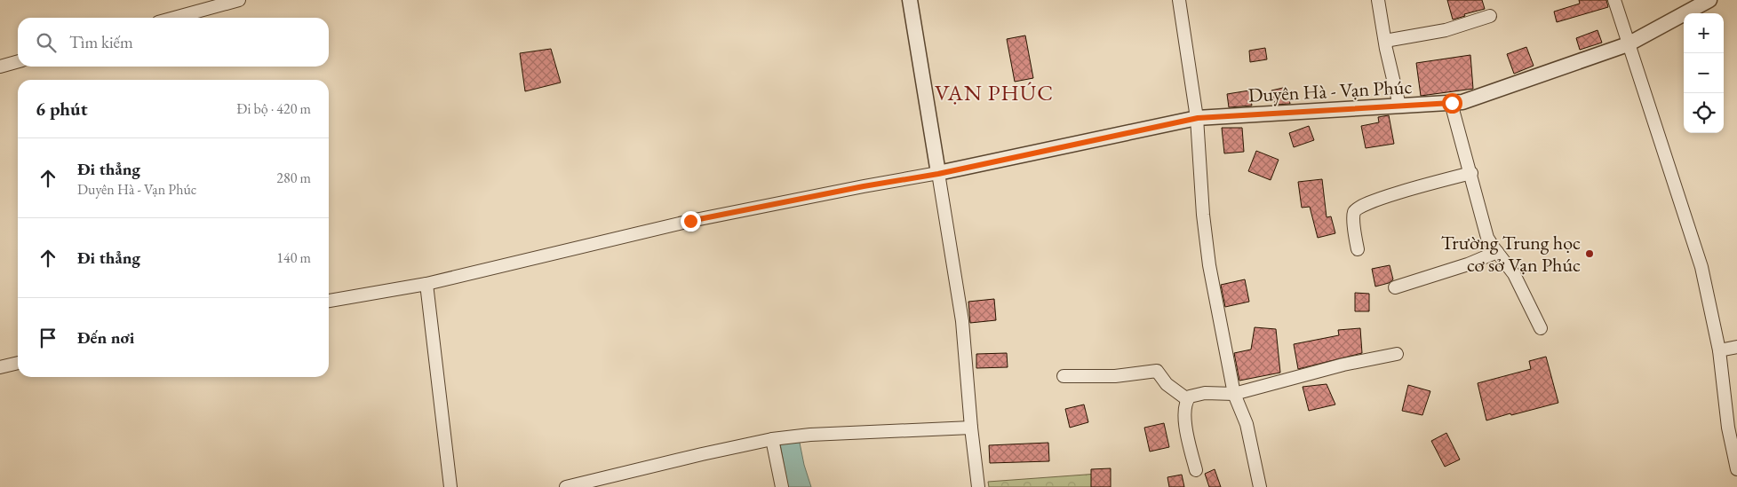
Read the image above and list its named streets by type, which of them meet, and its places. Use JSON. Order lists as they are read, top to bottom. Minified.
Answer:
{"streets":{"street":["Duyên Hà - Vạn Phúc"]},"districts":["VẠN PHÚC"],"places":["Trường Trung học cơ sở Vạn Phúc"],"page":{"map_buttons":["+","−"],"search":"Tìm kiếm","heading":["6 phút","Đi bộ · 420 m"],"list":[["Đi thẳng","Duyên Hà - Vạn Phúc","280 m"],["Đi thẳng","140 m"],"Đến nơi"]}}
